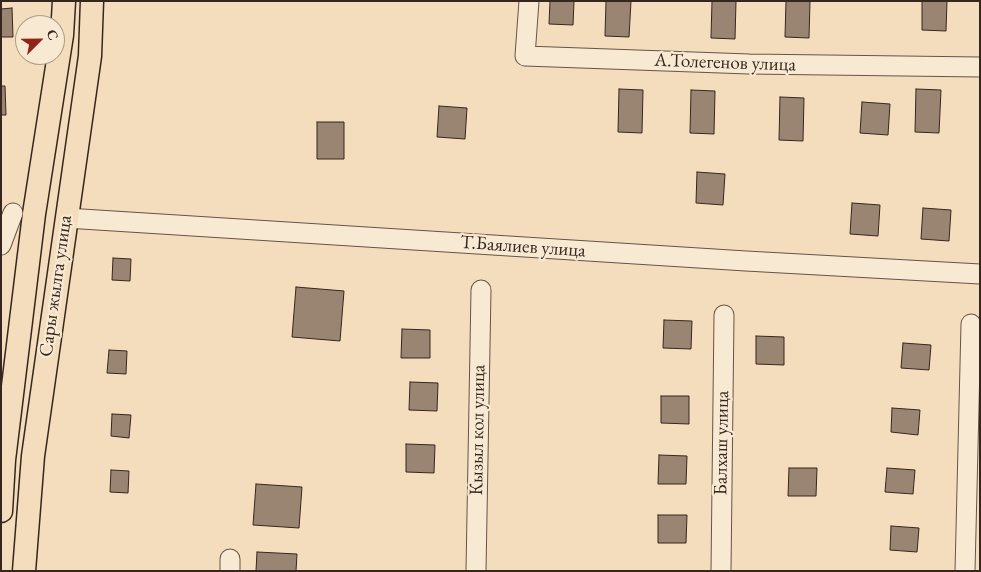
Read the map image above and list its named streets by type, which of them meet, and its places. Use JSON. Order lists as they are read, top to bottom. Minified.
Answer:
{"streets":{"main road":["Сары жылга улица"],"street":["А.Толегенов улица","Т.Баялиев улица","Кызыл кол улица","Балхаш улица"]},"crossings":[["Т.Баялиев улица","Сары жылга улица"]],"north":"top right"}
